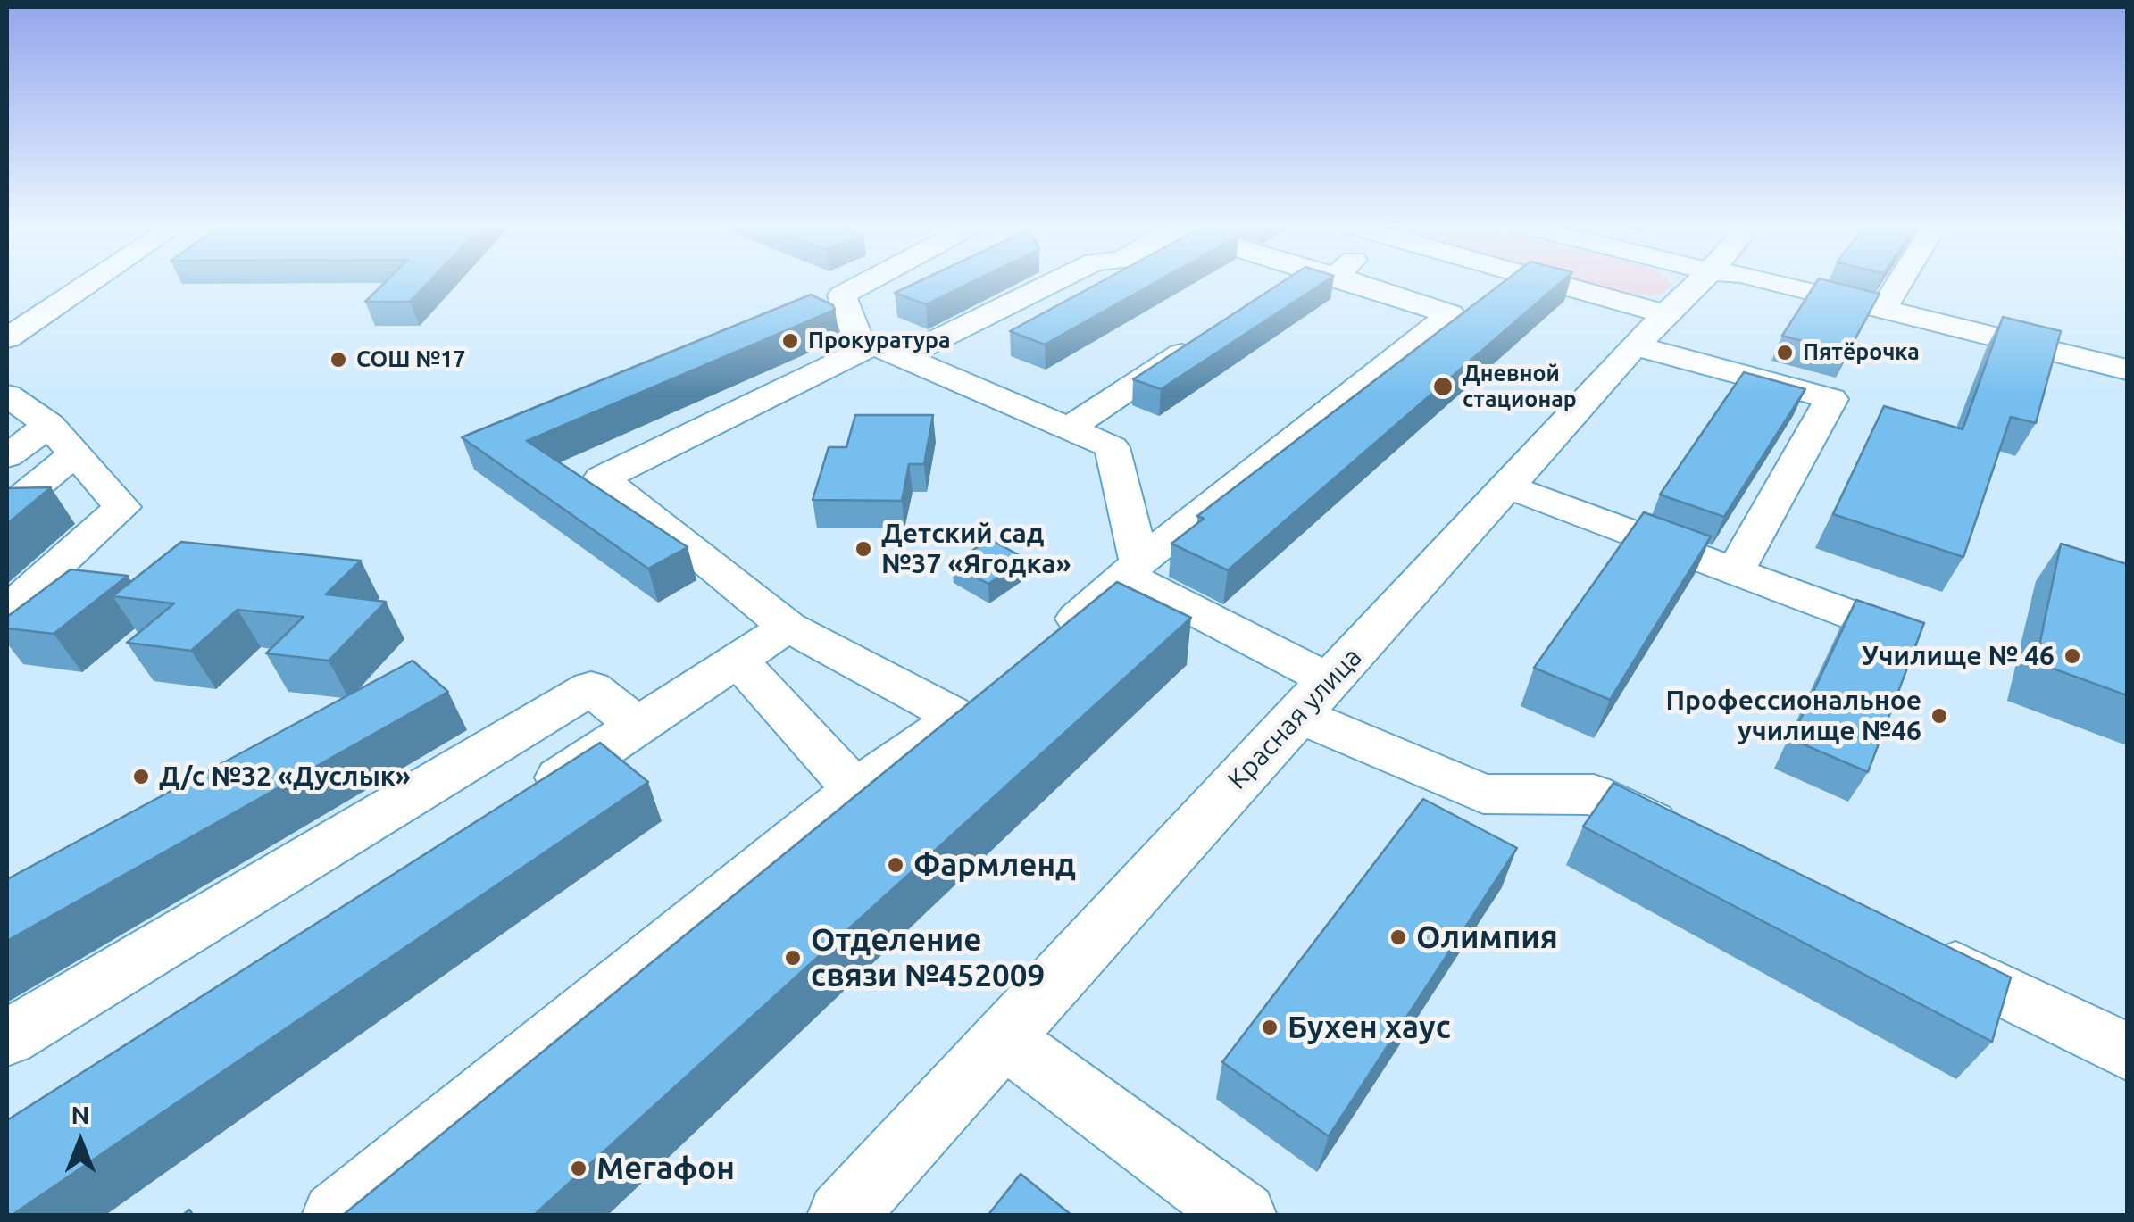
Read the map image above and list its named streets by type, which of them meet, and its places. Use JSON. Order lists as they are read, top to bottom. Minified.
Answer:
{"streets":{"street":["Красная улица"]},"places":["Прокуратура","Пятёрочка","СОШ №17","Дневной стационар","Детский сад №37 «Ягодка»","Училище № 46","Профессиональное училище №46","Д/с №32 «Дуслык»","Фармленд","Олимпия","Отделение связи №452009","Бухен хаус","Мегафон"],"north":"top"}
